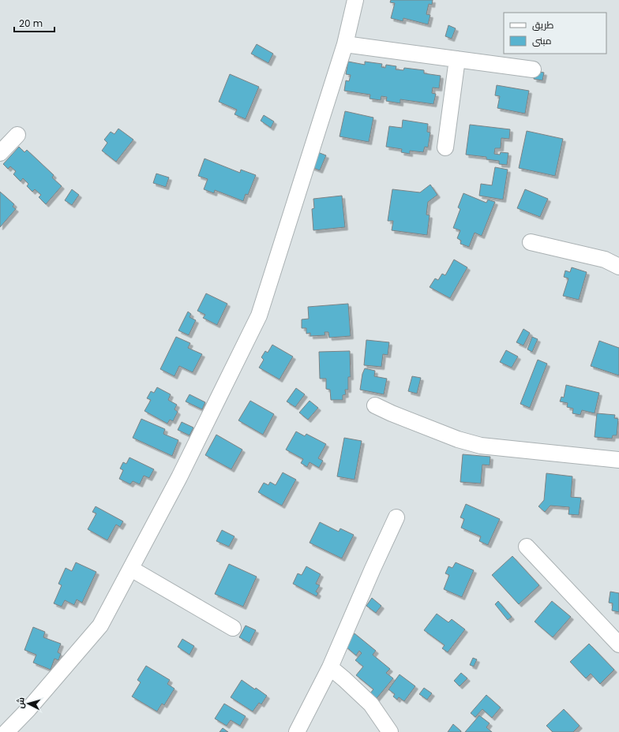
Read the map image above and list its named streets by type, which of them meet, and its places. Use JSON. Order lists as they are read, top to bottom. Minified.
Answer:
{"legend":["طريق","مبنى"],"scale_bar":"20 m","north":"left"}
